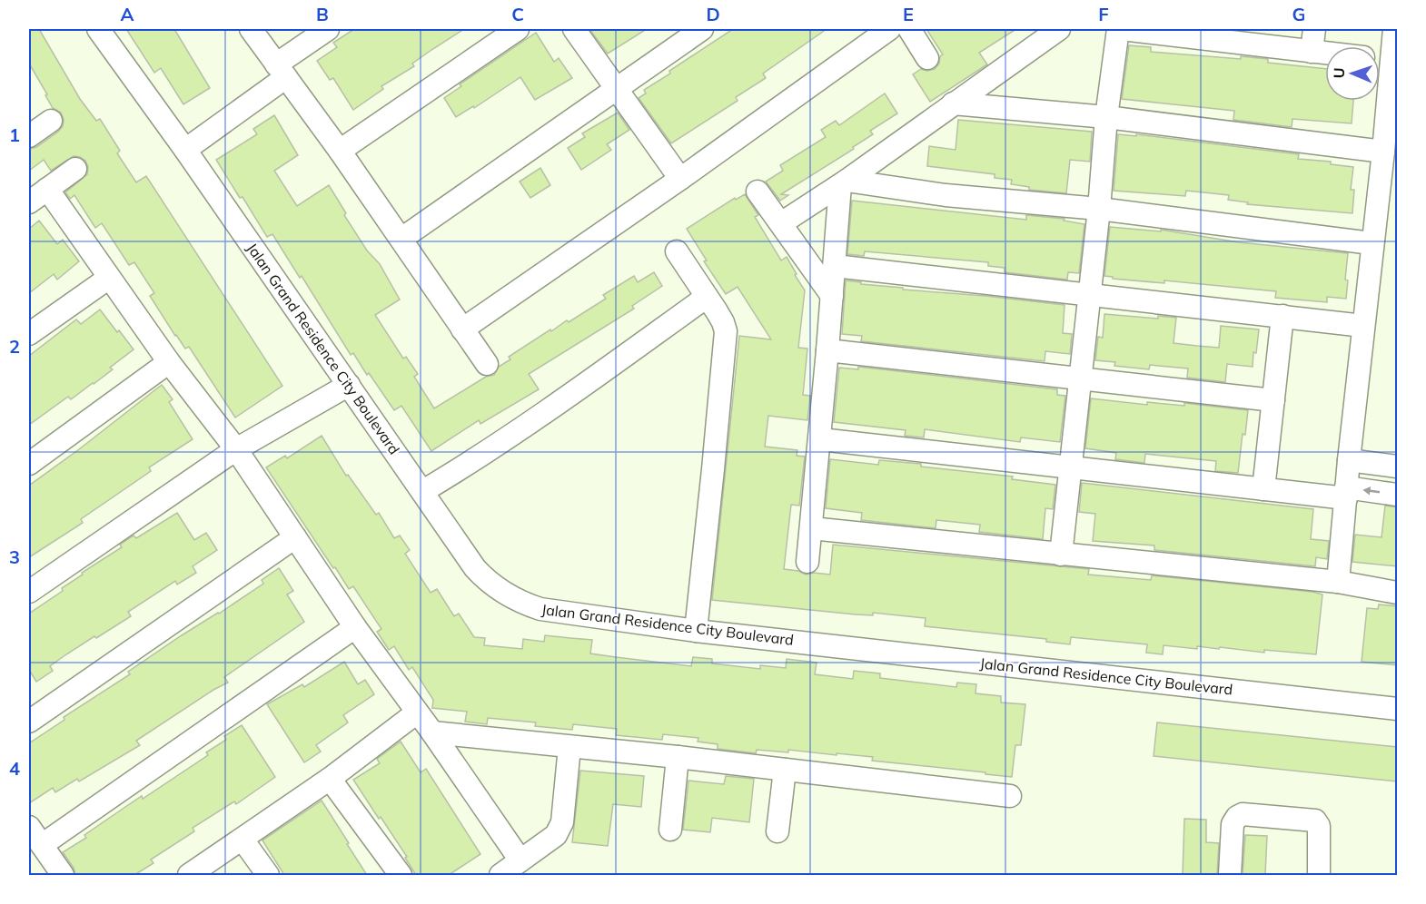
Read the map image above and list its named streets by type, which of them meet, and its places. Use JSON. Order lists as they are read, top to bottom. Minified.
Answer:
{"streets":{"street":["Jalan Grand Residence City Boulevard"]},"north":"left","grid":{"columns":["A","B","C","D","E","F","G"],"rows":["1","2","3","4"]}}
